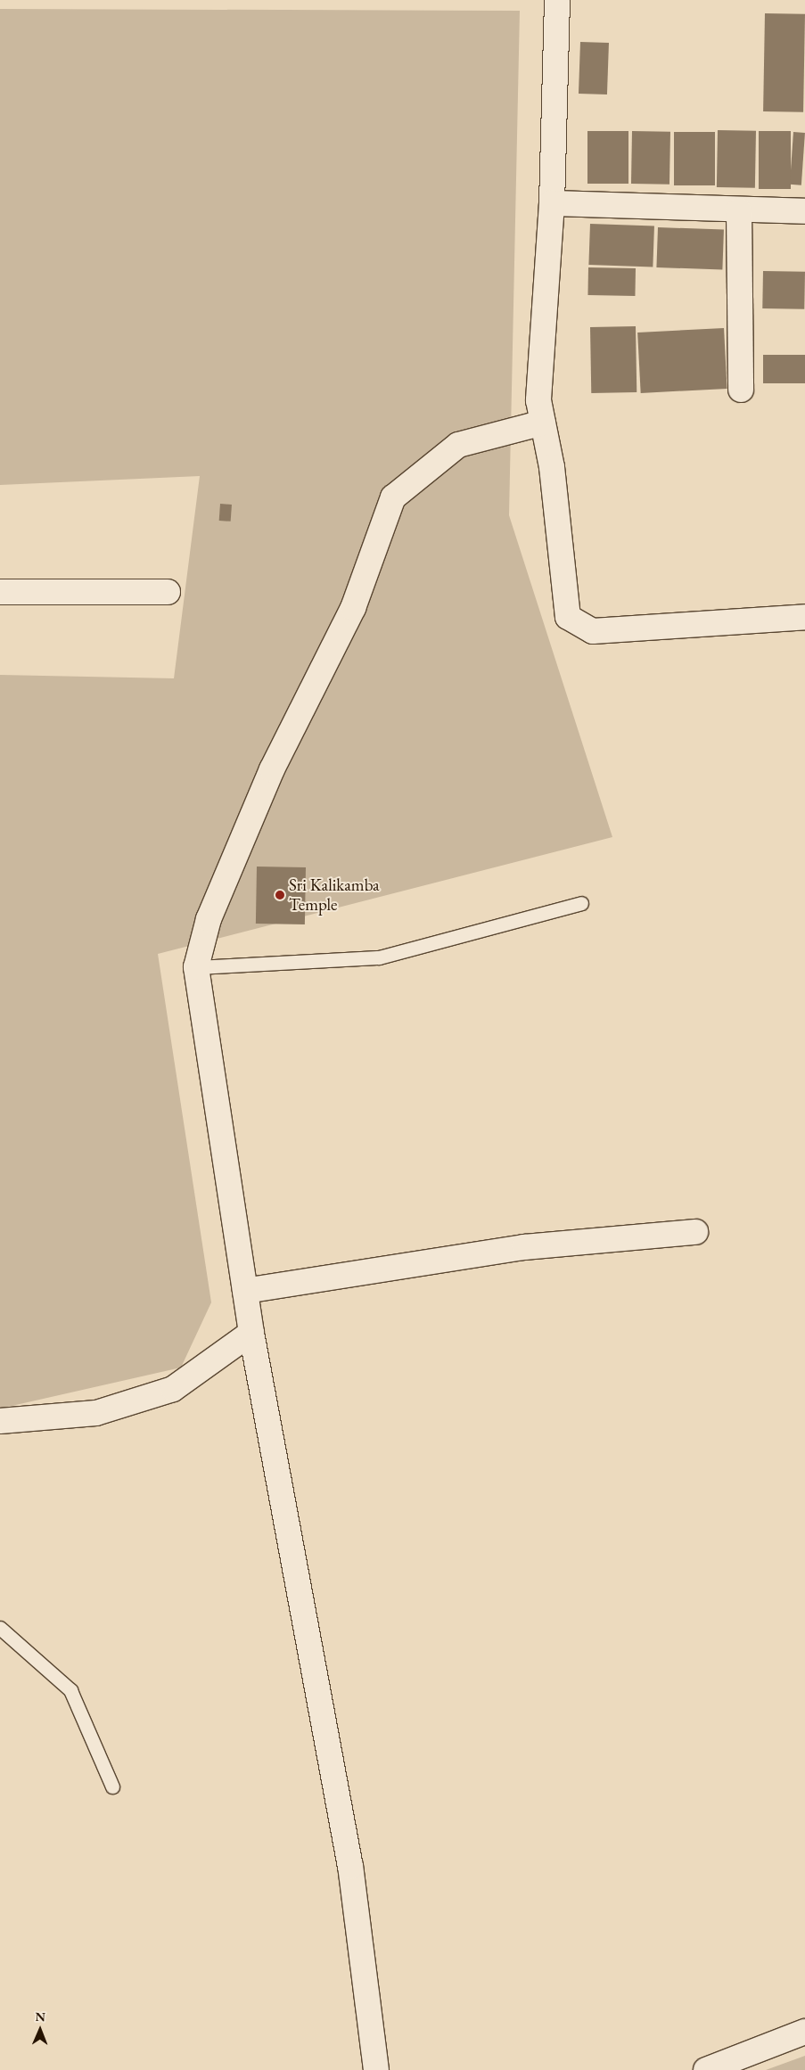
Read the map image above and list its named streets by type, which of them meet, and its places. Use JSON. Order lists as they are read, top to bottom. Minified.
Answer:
{"places":["Sri Kalikamba Temple"],"north":"top"}
